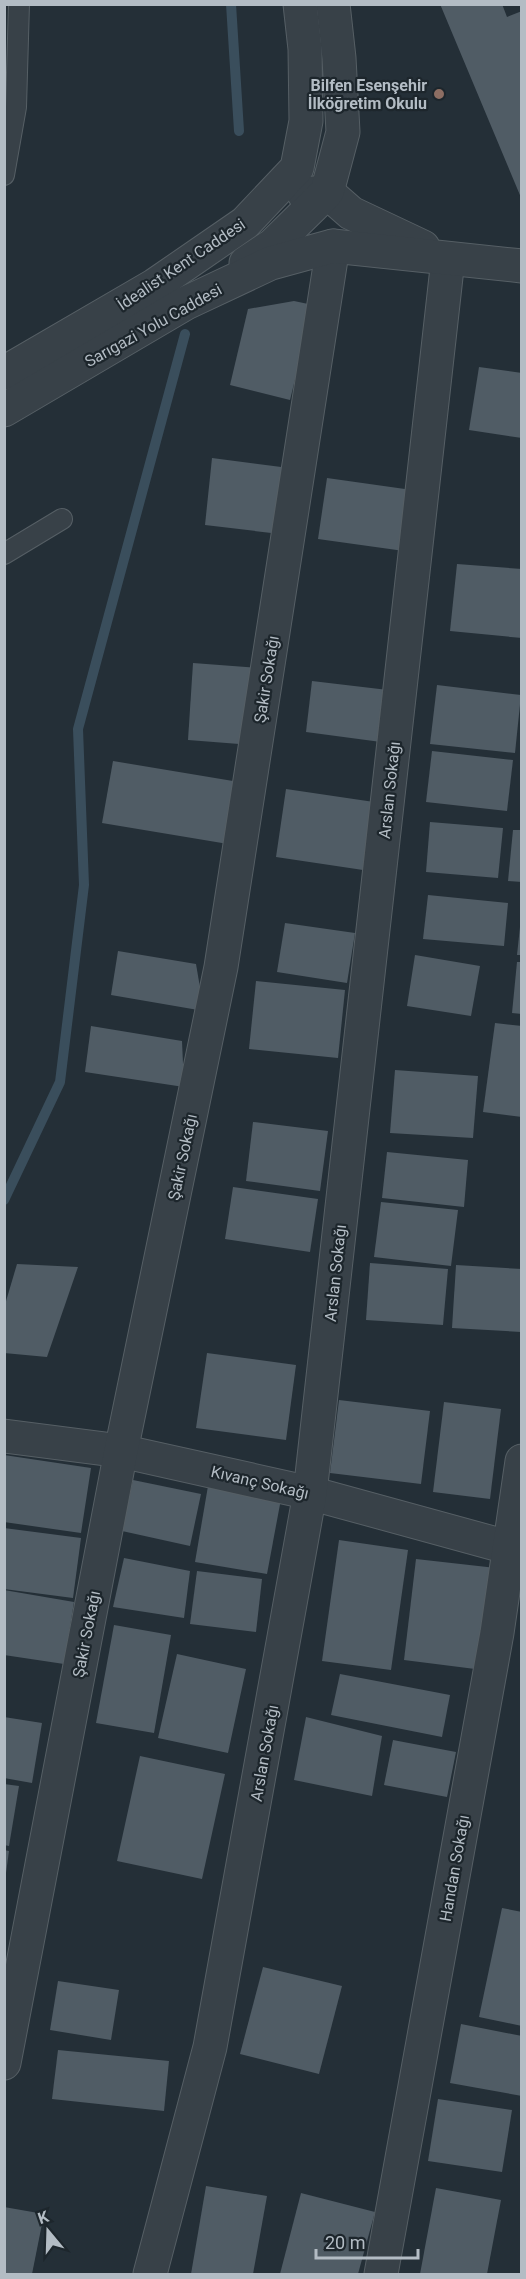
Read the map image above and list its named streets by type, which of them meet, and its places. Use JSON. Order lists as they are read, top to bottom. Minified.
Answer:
{"streets":{"street":["İdealist Kent Caddesi","Sarıgazi Yolu Caddesi","Şakir Sokağı","Arslan Sokağı","Kıvanç Sokağı","Handan Sokağı"]},"crossings":[["Sarıgazi Yolu Caddesi","Şakir Sokağı"],["Sarıgazi Yolu Caddesi","Arslan Sokağı"],["Şakir Sokağı","Kıvanç Sokağı"],["Arslan Sokağı","Kıvanç Sokağı"],["Kıvanç Sokağı","Handan Sokağı"]],"places":["Bilfen Esenşehir İlköğretim Okulu"],"scale_bar":"20 m","north":"top"}
